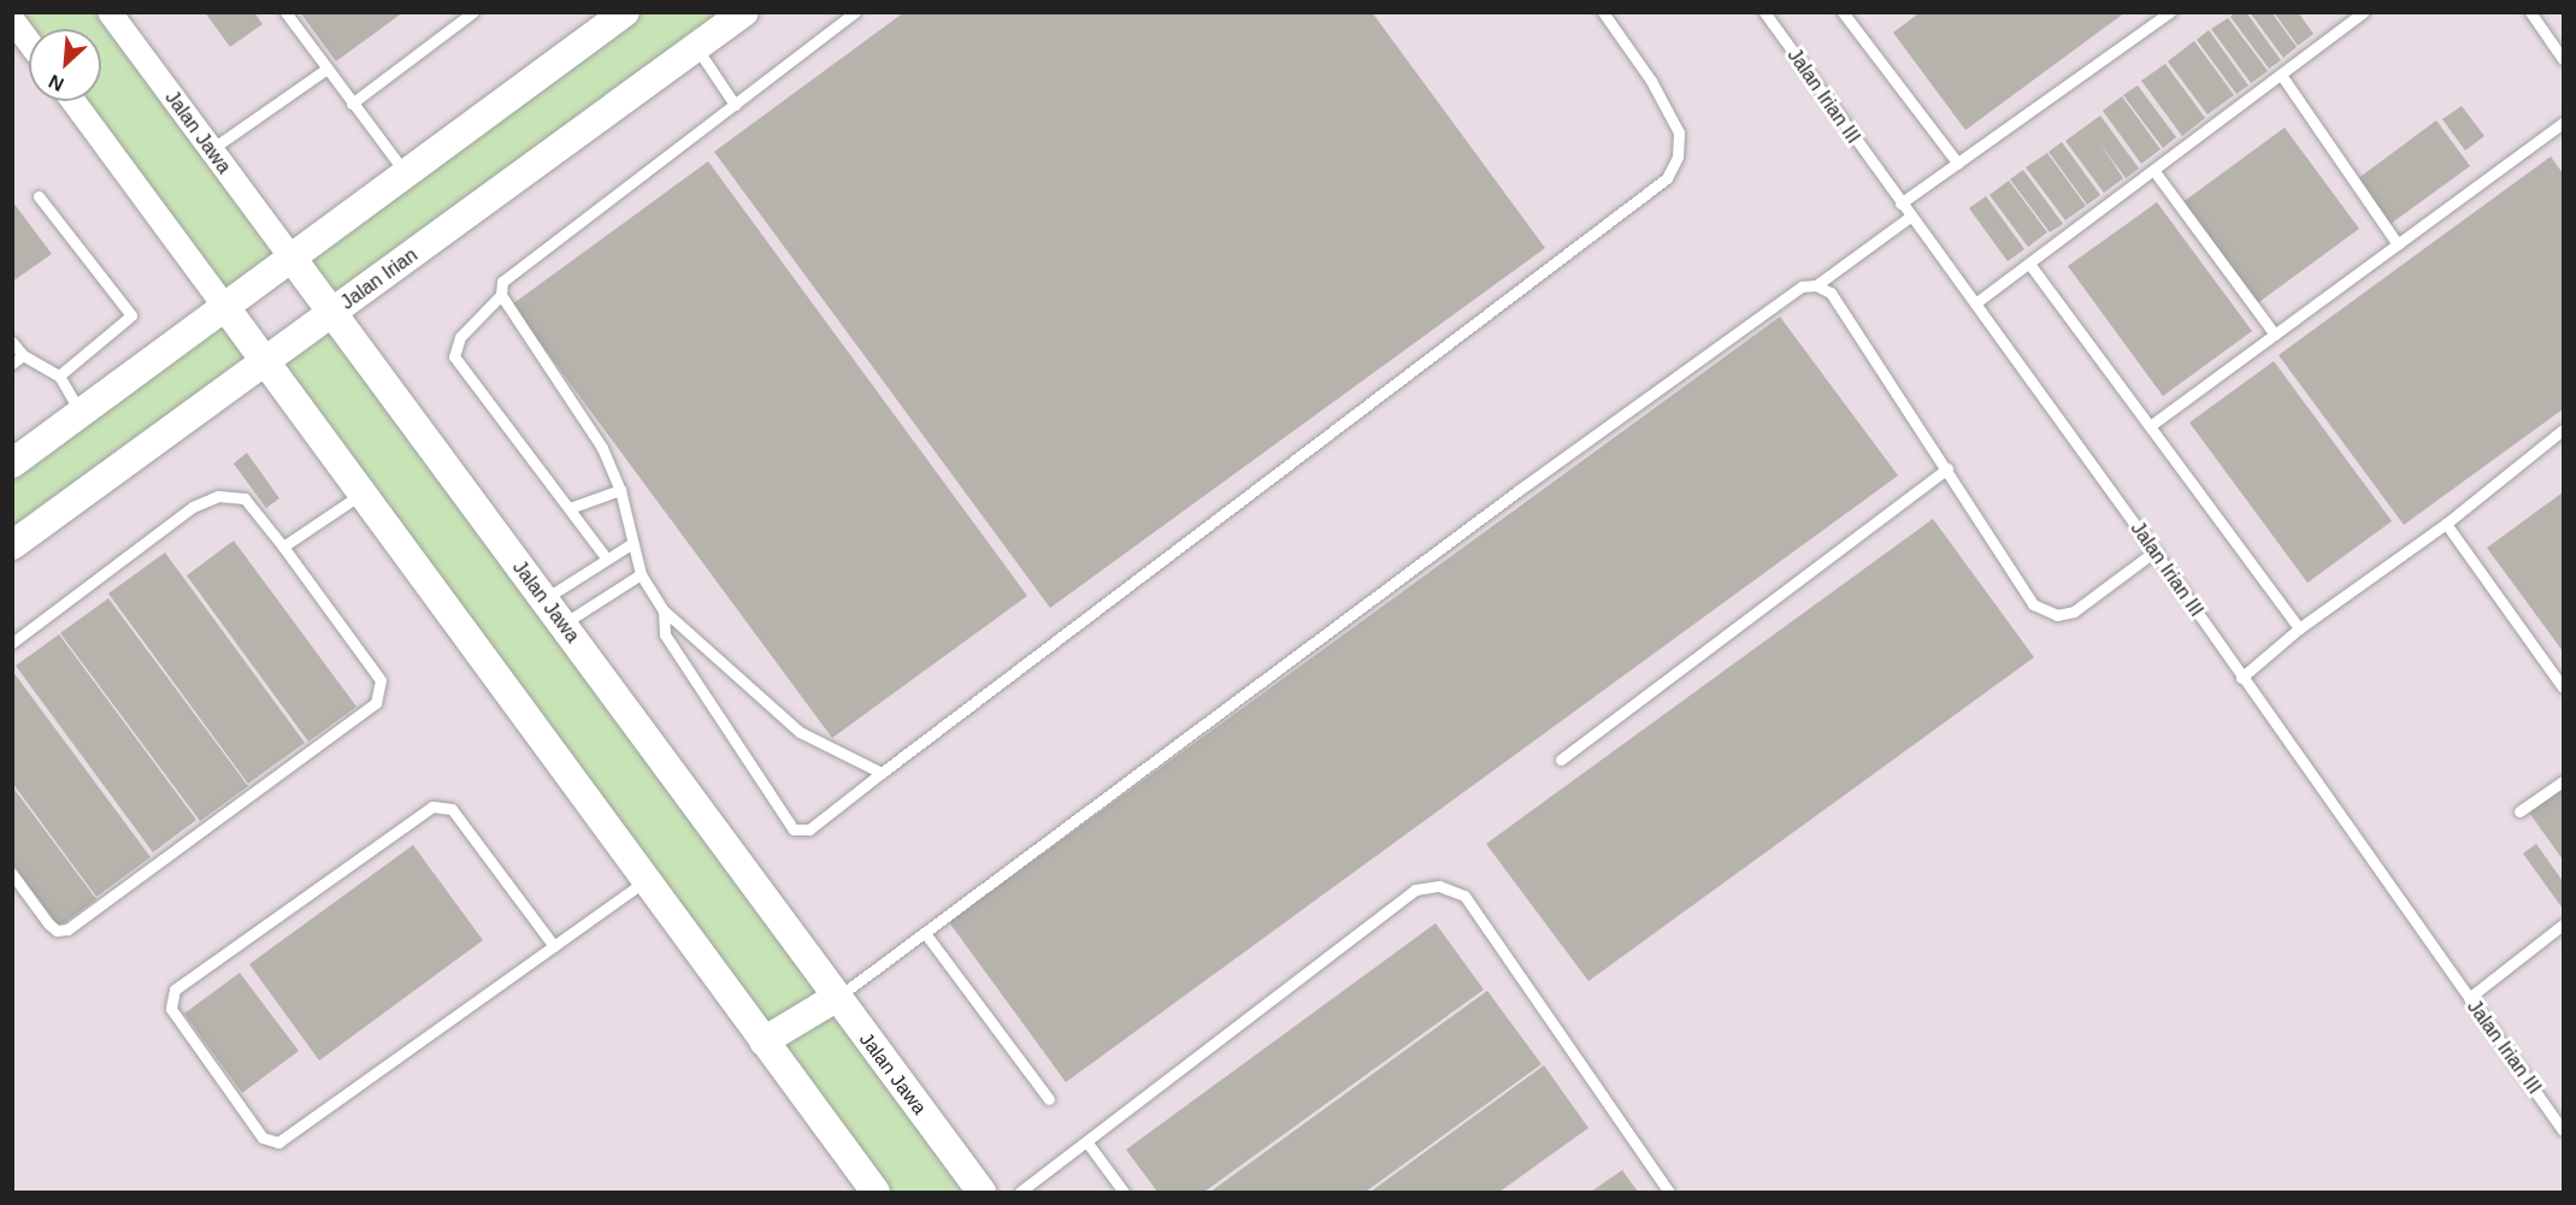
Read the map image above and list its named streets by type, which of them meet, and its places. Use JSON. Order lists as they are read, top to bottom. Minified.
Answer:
{"streets":{"street":["Jalan Jawa","Jalan Irian"],"lane":["Jalan Irian III"]},"crossings":[["Jalan Jawa","Jalan Irian"]],"north":"bottom left"}
